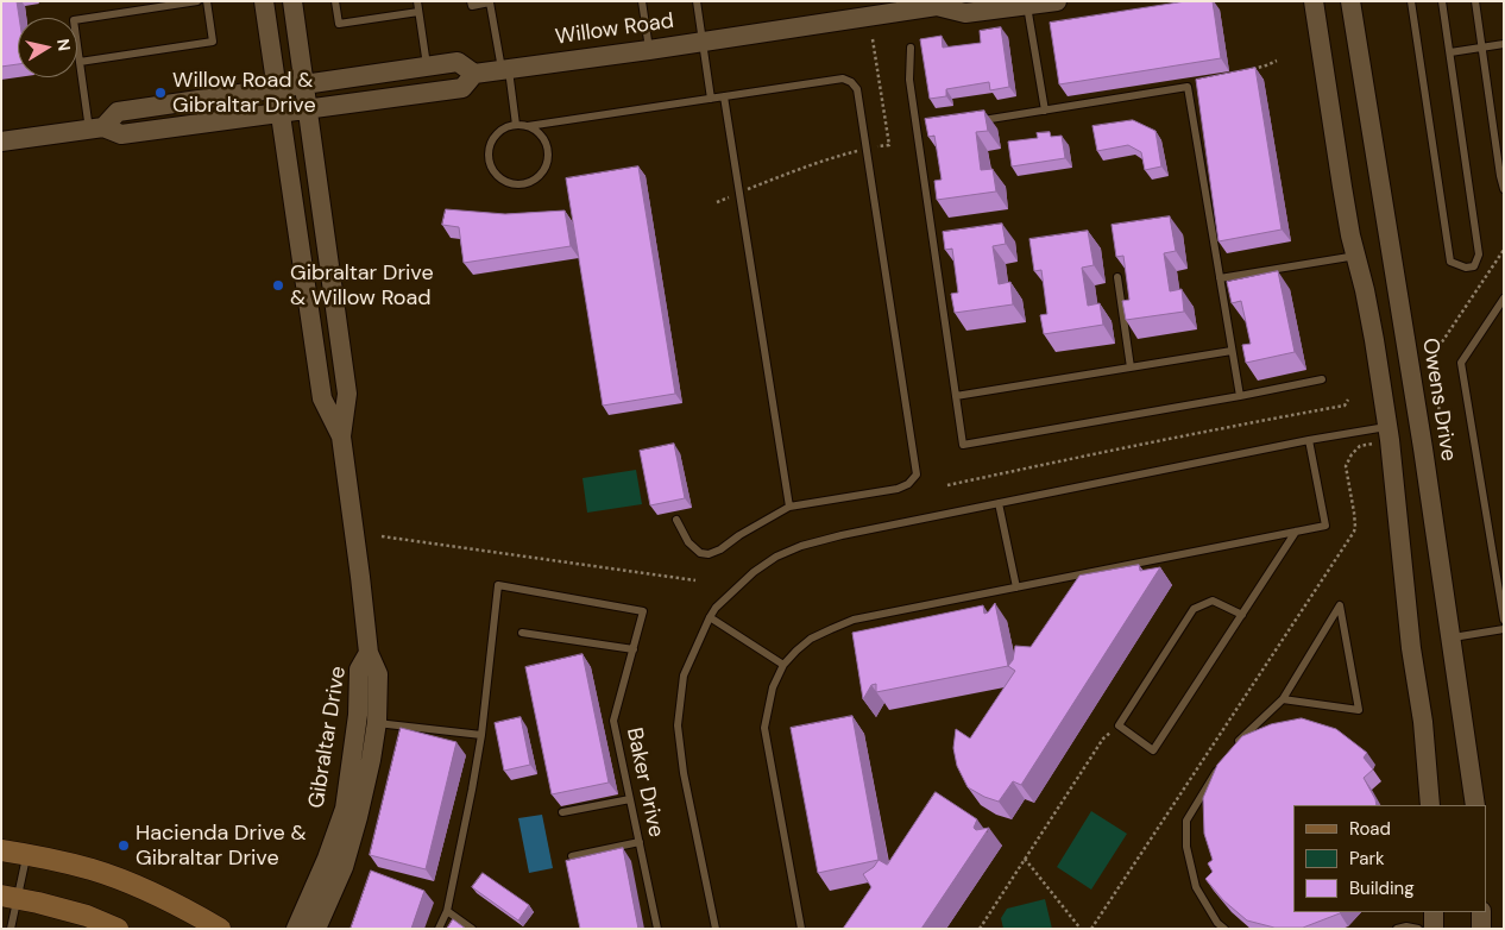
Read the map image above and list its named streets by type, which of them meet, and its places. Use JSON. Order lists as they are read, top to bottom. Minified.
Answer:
{"streets":{"street":["Willow Road","Owens Drive","Gibraltar Drive"],"lane":["Baker Drive"]},"crossings":[["Willow Road","Gibraltar Drive"]],"places":["Willow Road & Gibraltar Drive","Gibraltar Drive & Willow Road","Hacienda Drive & Gibraltar Drive"],"legend":["Road","Park","Building"],"north":"right"}
